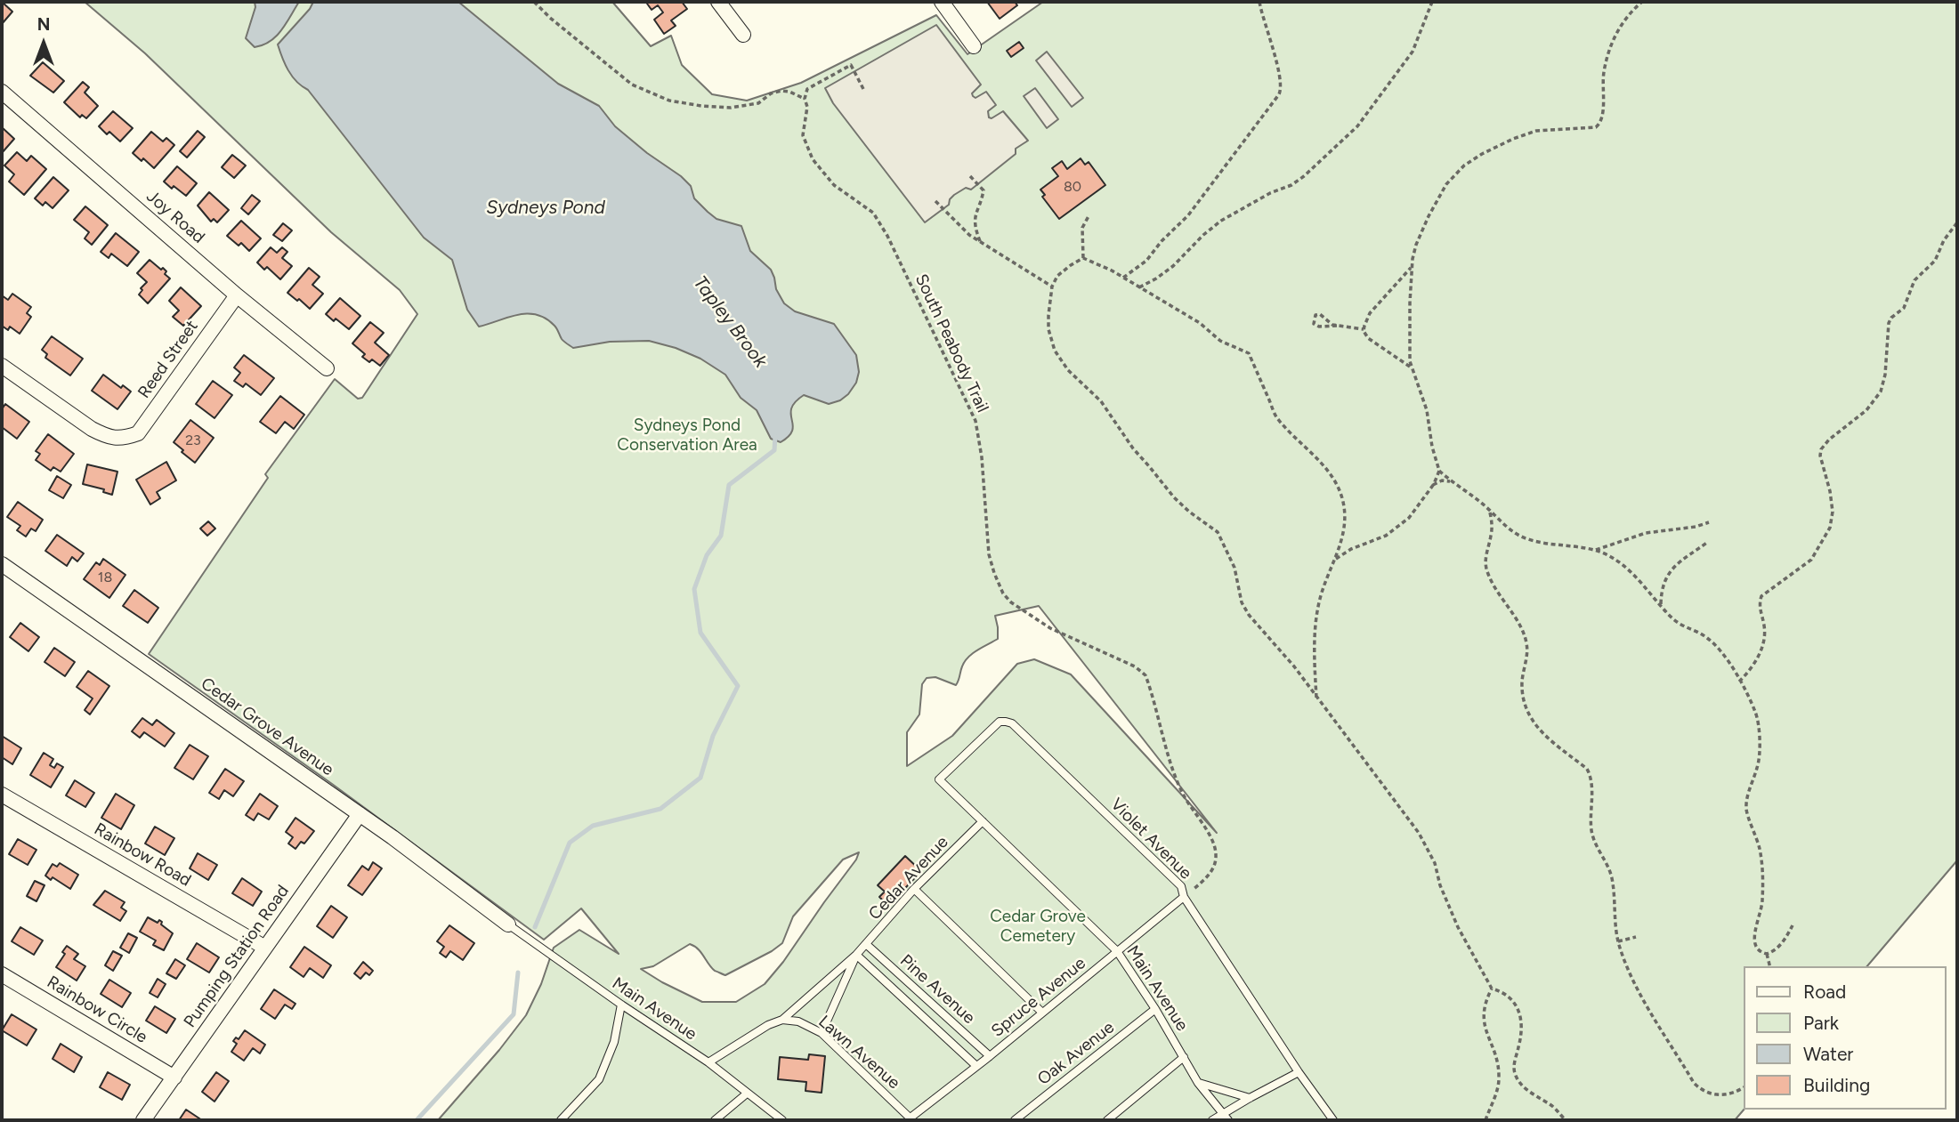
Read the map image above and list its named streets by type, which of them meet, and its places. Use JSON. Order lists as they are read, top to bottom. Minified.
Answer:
{"streets":{"street":["Joy Road","Reed Street","Cedar Grove Avenue","Rainbow Road","Pumping Station Road","Rainbow Circle"],"lane":["Violet Avenue","Cedar Avenue","Main Avenue","Pine Avenue","Spruce Avenue","Lawn Avenue","Oak Avenue"],"path":["South Peabody Trail"]},"crossings":[["Joy Road","Reed Street"],["South Peabody Trail","Violet Avenue"],["South Peabody Trail","Spruce Avenue"],["Cedar Grove Avenue","Pumping Station Road"],["Cedar Grove Avenue","Main Avenue"],["Violet Avenue","Main Avenue"],["Violet Avenue","Spruce Avenue"],["Rainbow Road","Pumping Station Road"],["Cedar Avenue","Main Avenue"],["Cedar Avenue","Pine Avenue"],["Cedar Avenue","Lawn Avenue"],["Pumping Station Road","Rainbow Circle"],["Main Avenue","Spruce Avenue"],["Main Avenue","Oak Avenue"],["Pine Avenue","Spruce Avenue"],["Spruce Avenue","Lawn Avenue"]],"water":["Sydneys Pond","Tapley Brook"],"parks":["Sydneys Pond Conservation Area","Cedar Grove Cemetery"],"house_numbers":["80","23","18"],"legend":["Road","Park","Water","Building"],"north":"top"}
